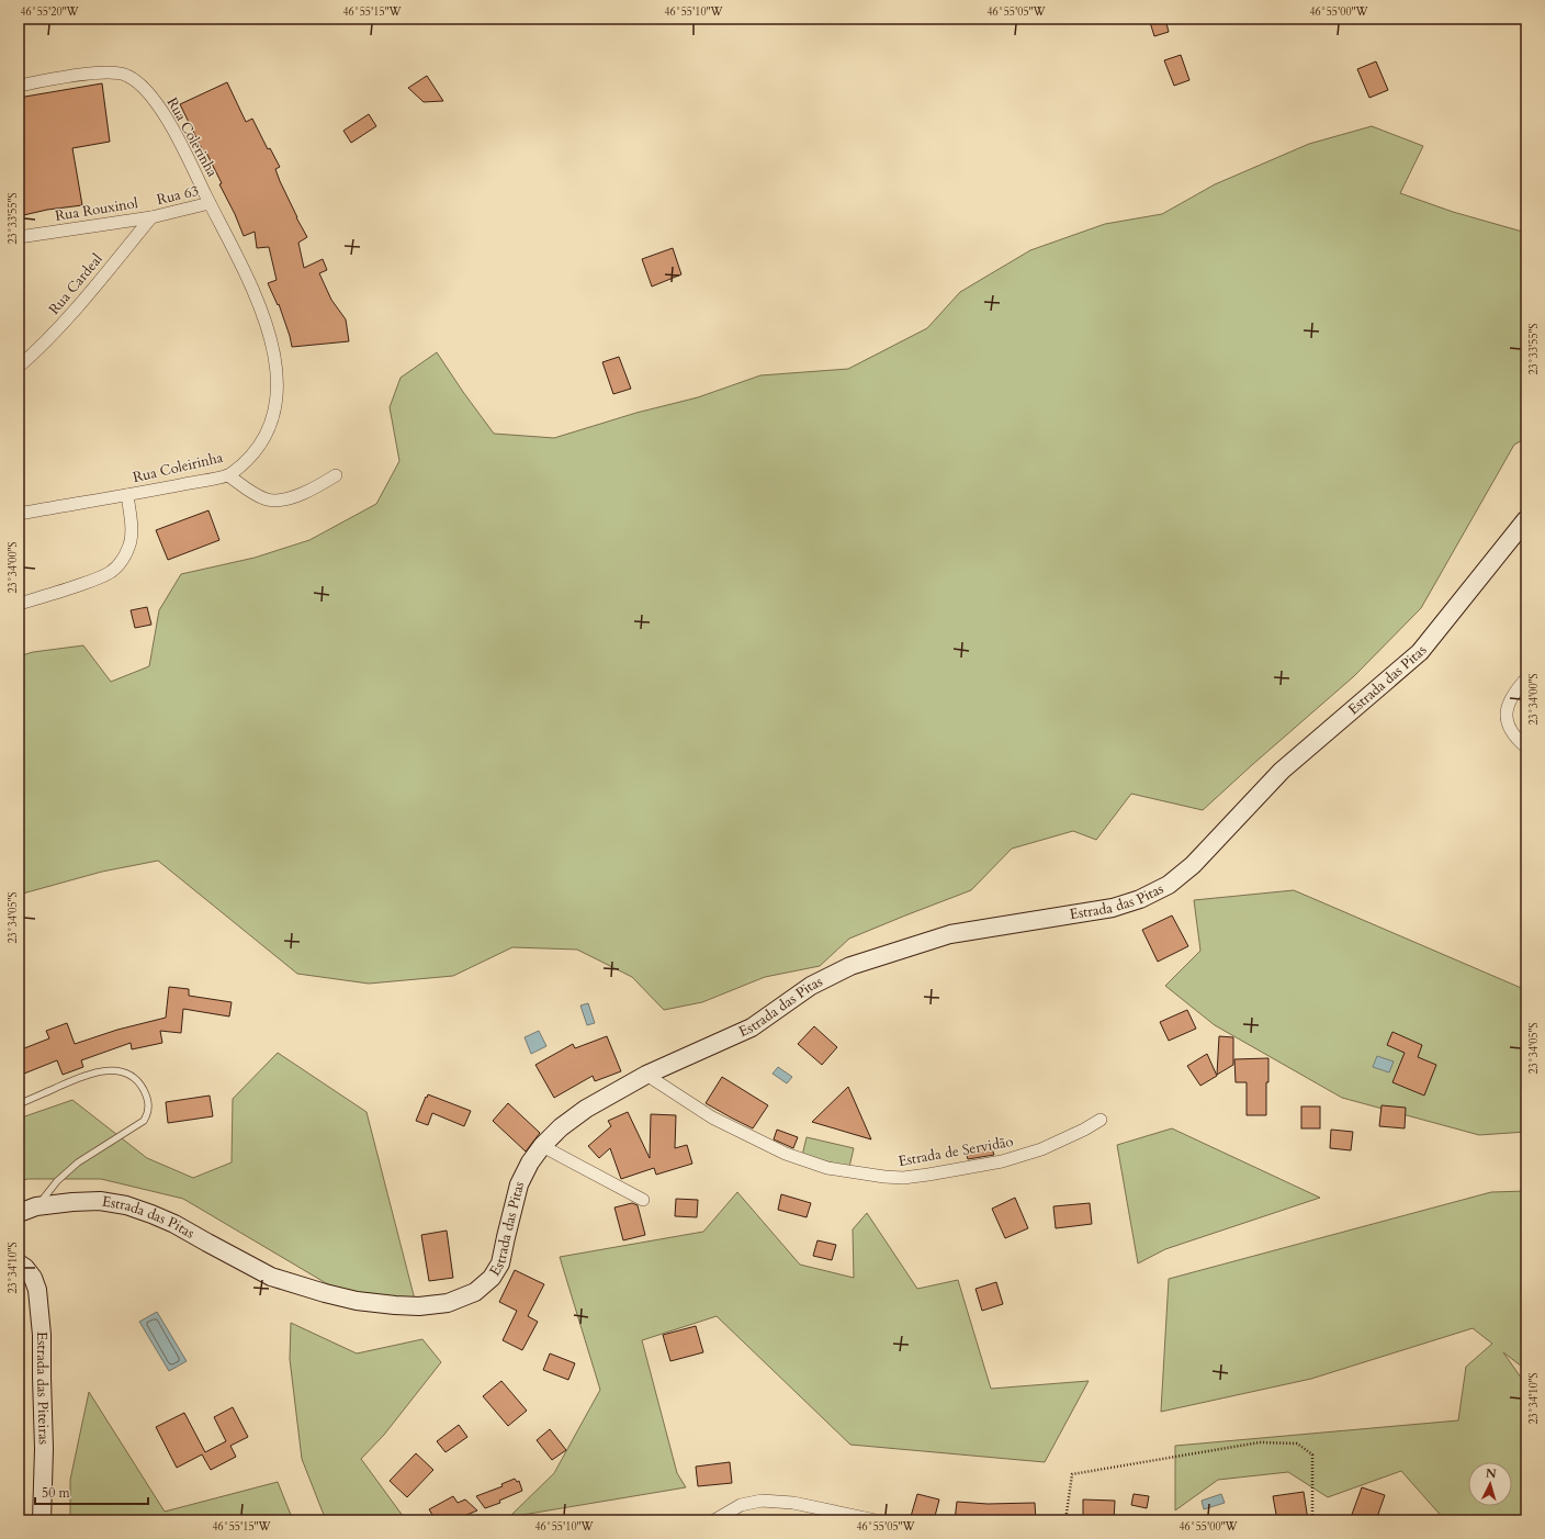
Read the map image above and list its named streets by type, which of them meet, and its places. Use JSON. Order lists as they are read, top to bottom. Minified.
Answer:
{"streets":{"street":["Rua Colerinha","Rua 63","Rua Rouxinol","Rua Cardeal","Rua Coleirinha","Estrada das Pitas","Estrada de Servidão","Estrada das Piteiras"]},"crossings":[["Rua Colerinha","Rua 63"],["Rua Colerinha","Rua Coleirinha"],["Rua 63","Rua Rouxinol"],["Rua 63","Rua Cardeal"],["Rua 63","Rua Coleirinha"],["Rua Rouxinol","Rua Cardeal"],["Estrada das Pitas","Estrada de Servidão"]],"scale_bar":"50 m","north":"top","coordinates":["46°55'20\"W","46°55'15\"W","46°55'10\"W","46°55'05\"W","46°55'00\"W","23°33'55\"S","23°34'00\"S","23°34'05\"S","23°34'10\"S"]}
